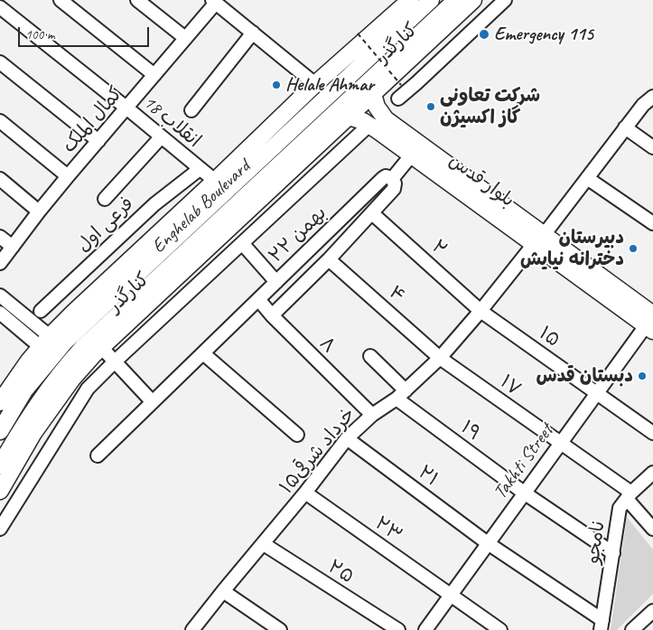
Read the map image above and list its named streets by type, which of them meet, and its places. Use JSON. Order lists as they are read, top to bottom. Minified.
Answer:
{"streets":{"main road":["کنارگذر","بلوار قدس","Enghelab Boulevard"],"street":["کمال الملک","انقلاب 18","فرعی اول","۲۲ بهمن","۲","۴","۱۵","۸","۱۷","۱۹","۱۵خرداد شرقی","Takhti Street","۲۱","۲۳","نامجو","۲۵"]},"crossings":[["کنارگذر","انقلاب 18"],["کنارگذر","بلوار قدس"],["کنارگذر","Enghelab Boulevard"],["کمال الملک","انقلاب 18"],["انقلاب 18","فرعی اول"],["بلوار قدس","۱۵خرداد شرقی"],["بلوار قدس","Takhti Street"],["۲۲ بهمن","۲"],["۲۲ بهمن","۴"],["۲۲ بهمن","۸"],["۲","۱۵"],["۲","۱۵خرداد شرقی"],["۴","۱۷"],["۴","۱۵خرداد شرقی"],["۱۵","۱۵خرداد شرقی"],["۱۵","Takhti Street"],["۸","۱۵خرداد شرقی"],["۱۷","۱۵خرداد شرقی"],["۱۷","Takhti Street"],["۱۷","نامجو"],["۱۹","۱۵خرداد شرقی"],["۱۹","Takhti Street"],["۱۹","نامجو"],["۱۵خرداد شرقی","۲۱"],["۱۵خرداد شرقی","۲۳"],["۱۵خرداد شرقی","۲۵"],["Takhti Street","۲۱"],["Takhti Street","۲۳"],["۲۱","نامجو"]],"places":["Emergency 115","Helale Ahmar","شرکت تعاونی گاز اکسیژن","دبیرستان دخترانه نیایش","دبستان قدس"],"scale_bar":"100 m"}
